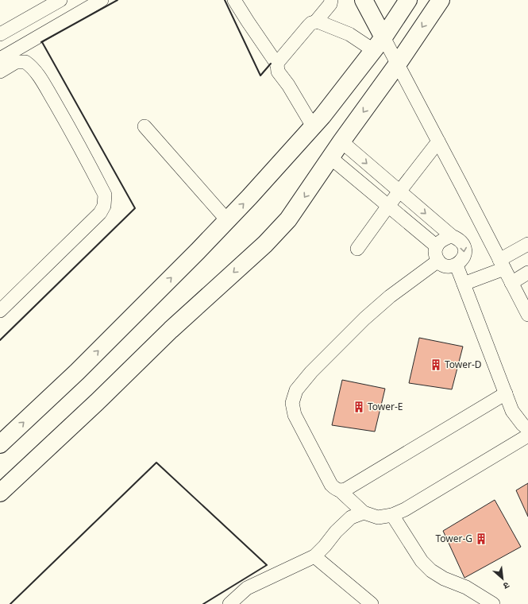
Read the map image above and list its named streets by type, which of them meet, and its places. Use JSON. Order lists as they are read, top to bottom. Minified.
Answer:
{"places":{"building":["Tower-D","Tower-E","Tower-G"]},"north":"bottom right"}
